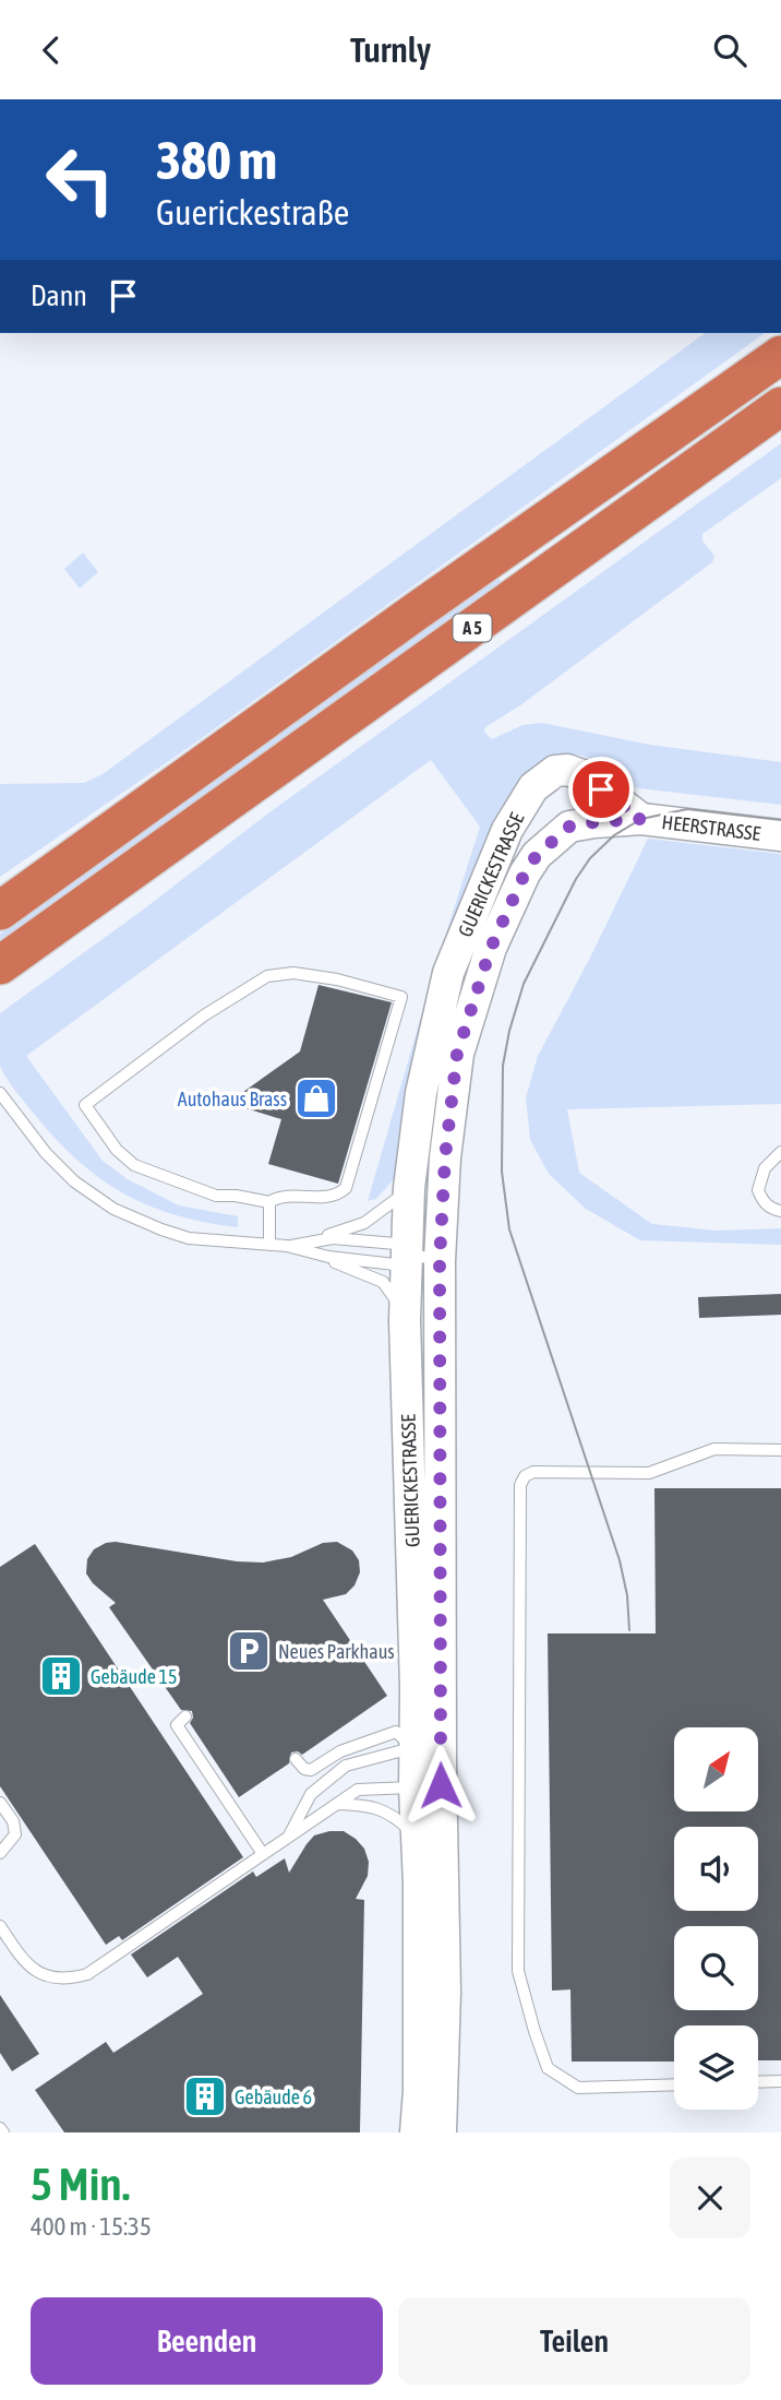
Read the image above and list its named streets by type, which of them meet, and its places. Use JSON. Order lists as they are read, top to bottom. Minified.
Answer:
{"streets":{"highway":["A 5"],"main road":["HEERSTRASSE","GUERICKESTRASSE"]},"crossings":[["HEERSTRASSE","GUERICKESTRASSE"]],"places":{"shop":["Autohaus Brass"],"parking":["Neues Parkhaus"],"building":["Gebäude 15","Gebäude 6"]},"north":"top right","page":{"header":"Turnly","turn":["380 m","Guerickestraße"],"then":"Dann","heading":["5 Min.","400 m · 15:35"],"buttons":["Beenden","Teilen"]}}
